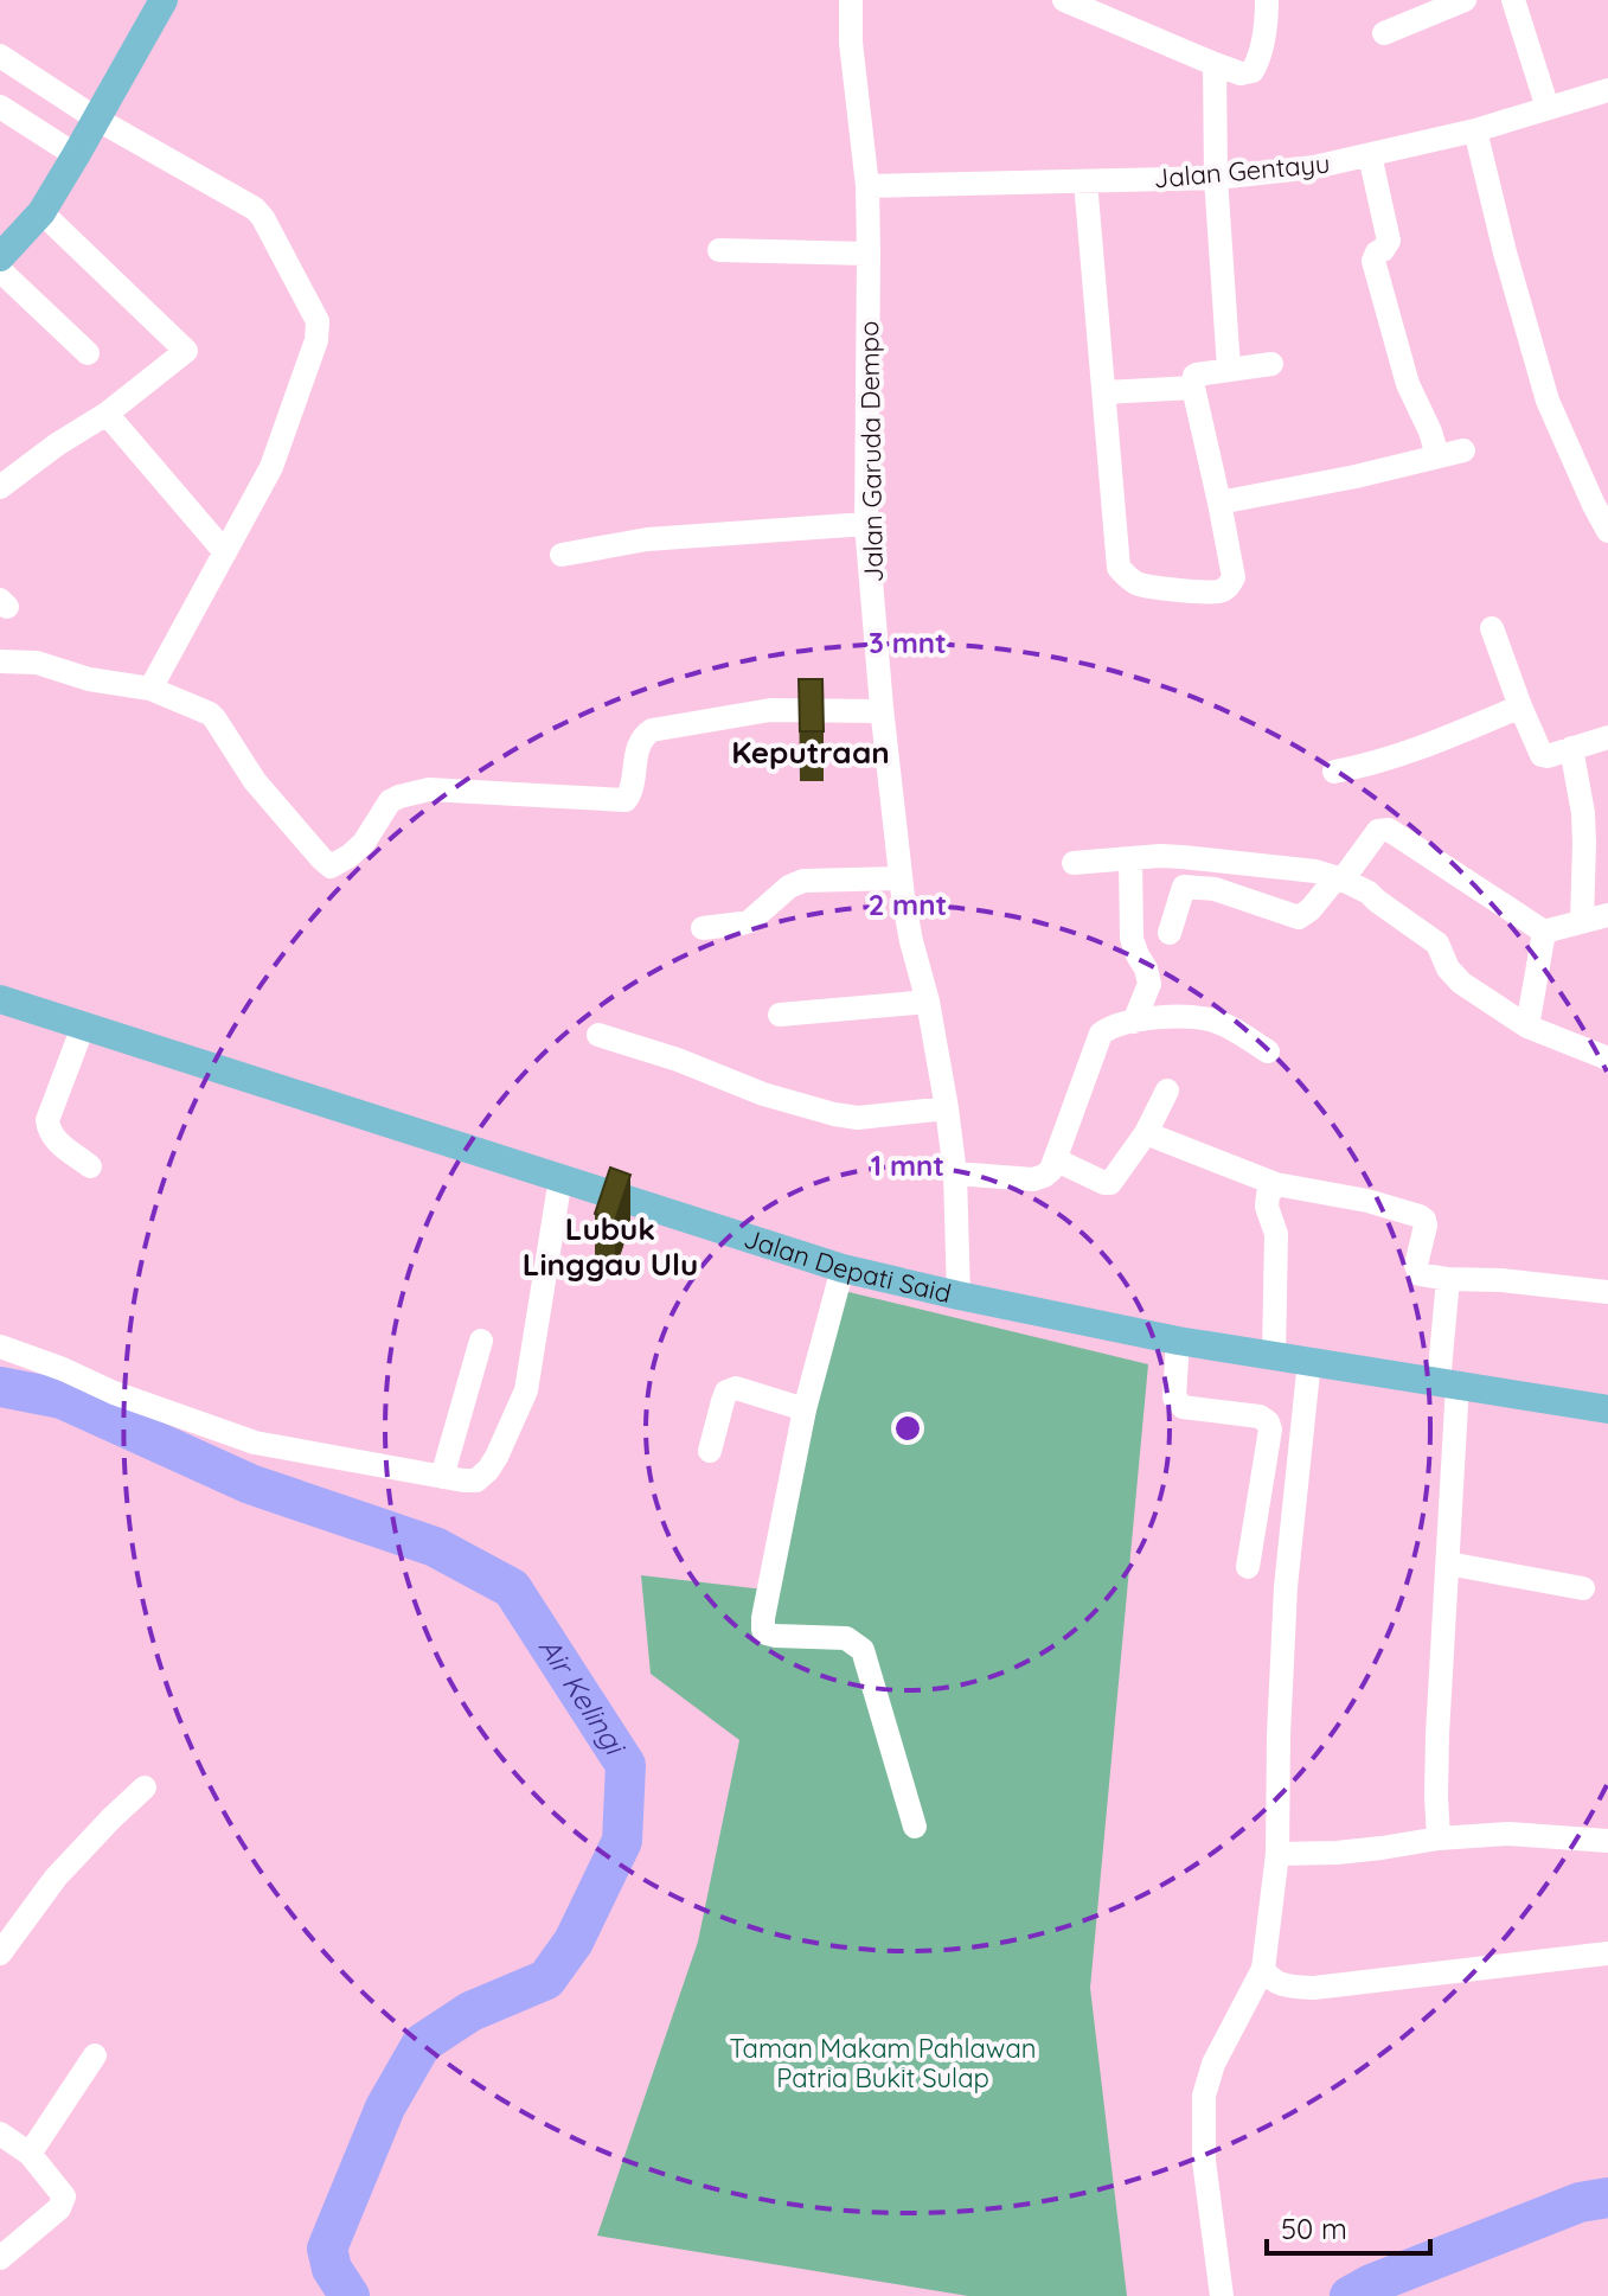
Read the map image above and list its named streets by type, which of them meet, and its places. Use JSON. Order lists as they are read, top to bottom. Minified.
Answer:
{"streets":{"main road":["Jalan Depati Said"],"street":["Jalan Gentayu","Jalan Garuda Dempo"]},"crossings":[["Jalan Gentayu","Jalan Garuda Dempo"],["Jalan Garuda Dempo","Jalan Depati Said"]],"districts":["Keputraan","Lubuk Linggau Ulu"],"water":["Air Kelingi"],"parks":["Taman Makam Pahlawan Patria Bukit Sulap"],"scale_bar":"50 m","rings":["3 mnt","2 mnt","1 mnt"]}
